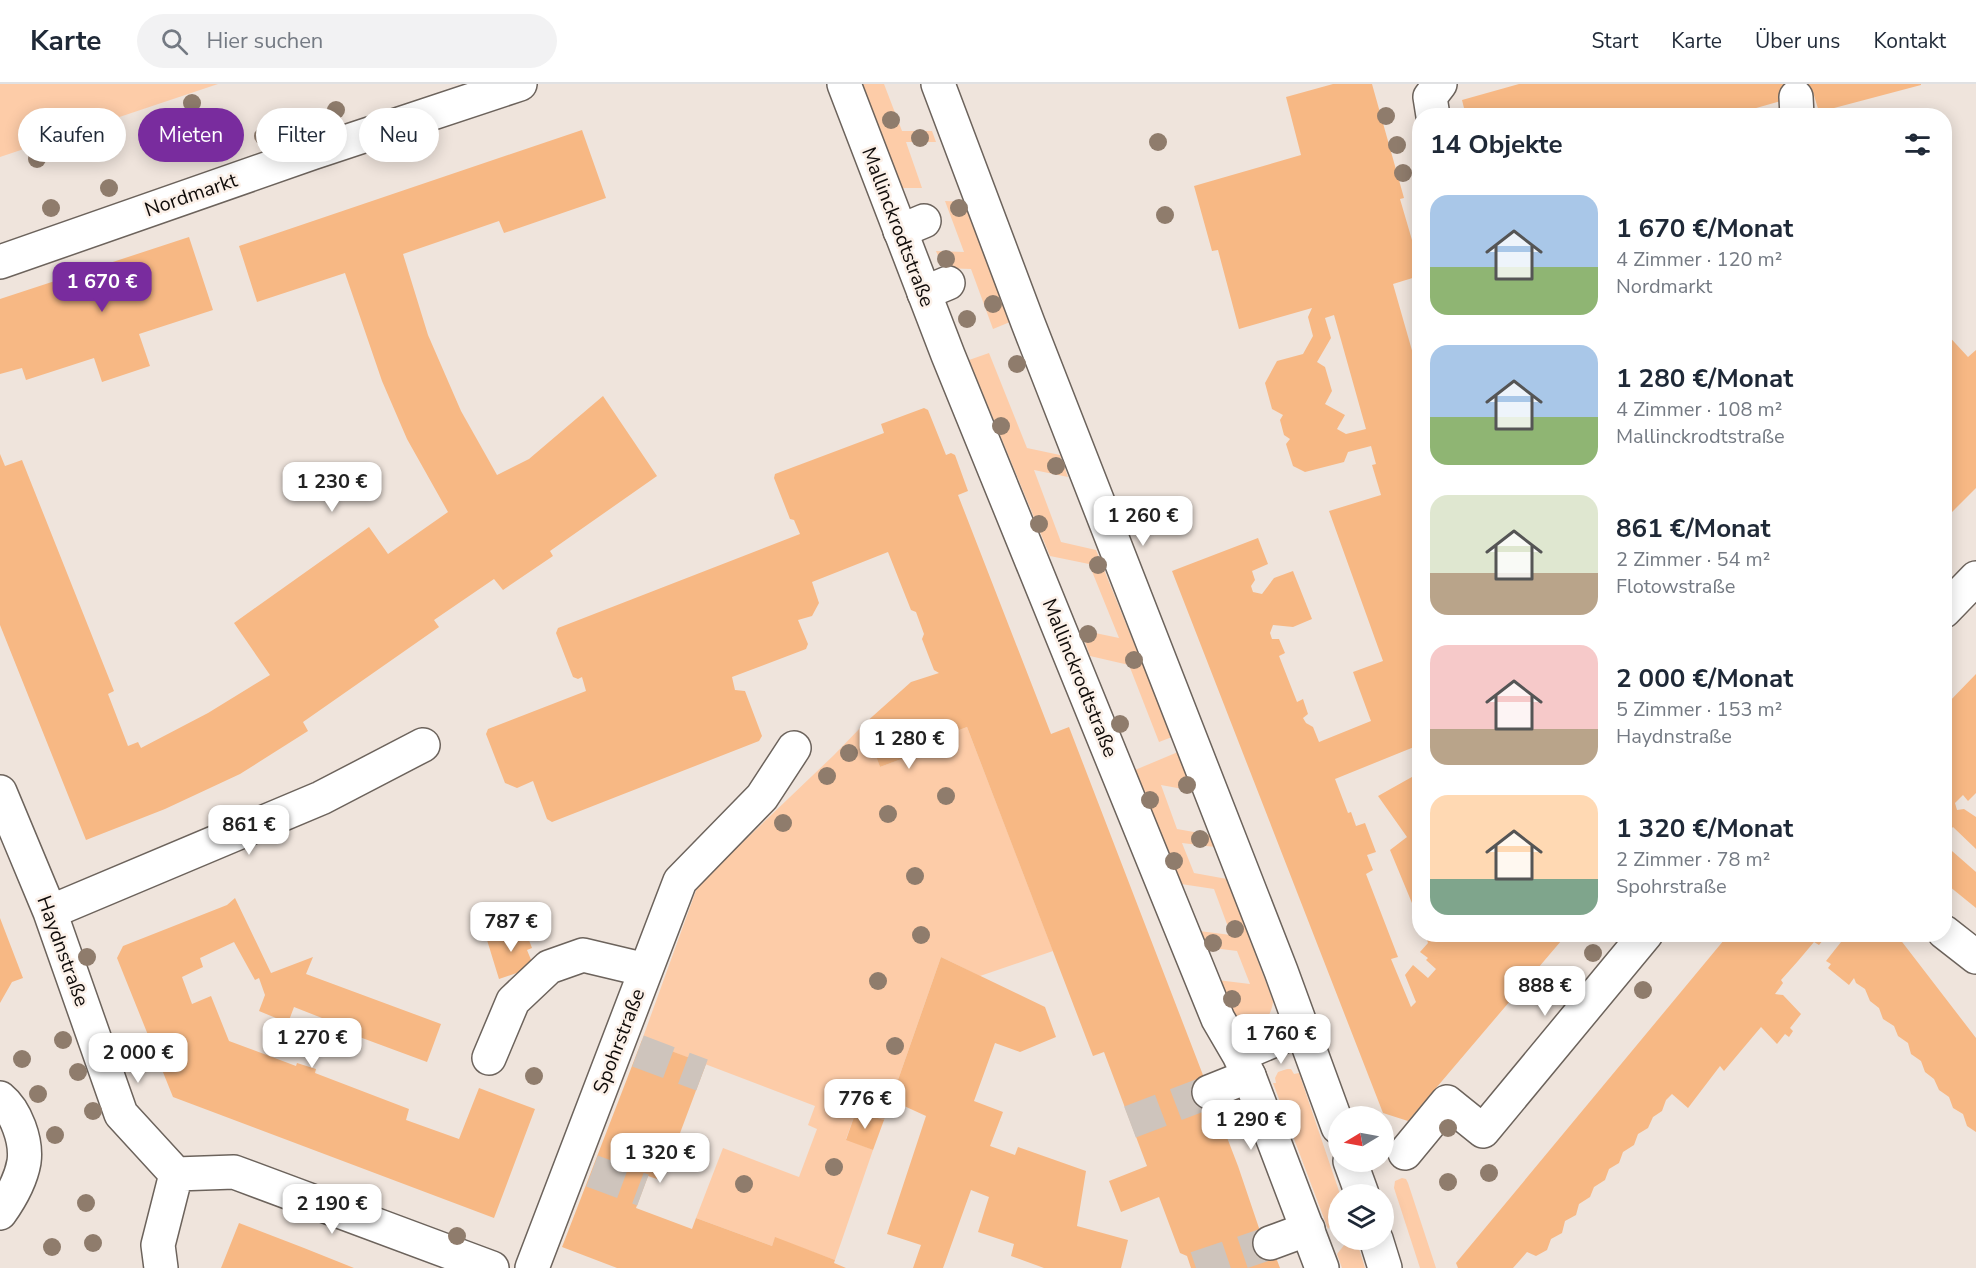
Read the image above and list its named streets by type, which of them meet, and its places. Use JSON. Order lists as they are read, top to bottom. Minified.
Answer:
{"streets":{"street":["Nordmarkt","Mallinckrodtstraße","Haydnstraße","Spohrstraße"]},"north":"left","page":{"header":"Karte","search":"Hier suchen","nav":["Start","Karte","Über uns","Kontakt"],"chip":["Kaufen","Mieten","Filter","Neu"],"heading":"14 Objekte","list":[{"name":"1 670 €/Monat","note":"4 Zimmer · 120 m² · Nordmarkt"},{"name":"1 280 €/Monat","note":"4 Zimmer · 108 m² · Mallinckrodtstraße"},{"name":"861 €/Monat","note":"2 Zimmer · 54 m² · Flotowstraße"},{"name":"2 000 €/Monat","note":"5 Zimmer · 153 m² · Haydnstraße"},{"name":"1 320 €/Monat","note":"2 Zimmer · 78 m² · Spohrstraße"}],"price":["1 670 €","1 230 €","1 260 €","1 280 €","861 €","787 €","888 €","1 760 €","1 270 €","2 000 €","776 €","1 290 €","1 320 €","2 190 €"]}}
